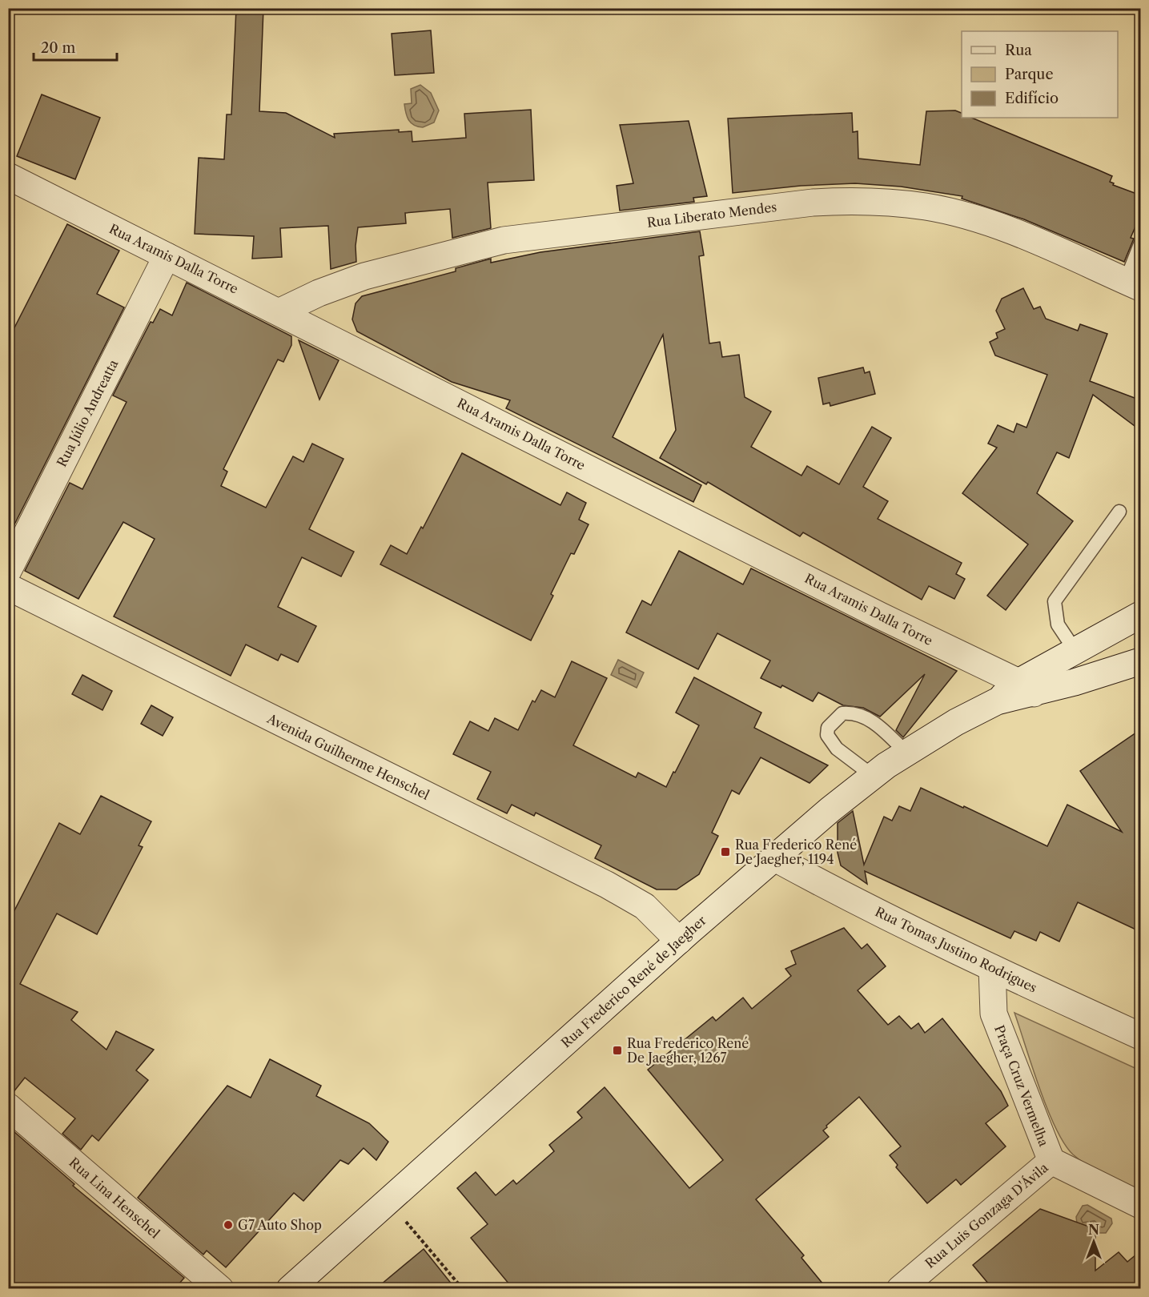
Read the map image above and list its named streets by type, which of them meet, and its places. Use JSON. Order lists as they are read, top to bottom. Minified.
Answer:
{"streets":{"street":["Rua Liberato Mendes","Rua Aramis Dalla Torre","Rua Júlio Andreatta","Avenida Guilherme Henschel","Rua Tomas Justino Rodrigues","Rua Frederico René de Jaegher","Praça Cruz Vermelha","Rua Lina Henschel","Rua Luis Gonzaga D'Ávila"]},"crossings":[["Rua Liberato Mendes","Rua Aramis Dalla Torre"],["Rua Aramis Dalla Torre","Rua Júlio Andreatta"],["Rua Aramis Dalla Torre","Rua Frederico René de Jaegher"],["Avenida Guilherme Henschel","Rua Frederico René de Jaegher"],["Rua Tomas Justino Rodrigues","Rua Frederico René de Jaegher"],["Rua Tomas Justino Rodrigues","Praça Cruz Vermelha"],["Praça Cruz Vermelha","Rua Luis Gonzaga D'Ávila"]],"places":{"transit":["Rua Frederico René De Jaegher, 1194","Rua Frederico René De Jaegher, 1267"],"other":["G7 Auto Shop"]},"legend":["Rua","Parque","Edifício"],"scale_bar":"20 m","north":"top"}
